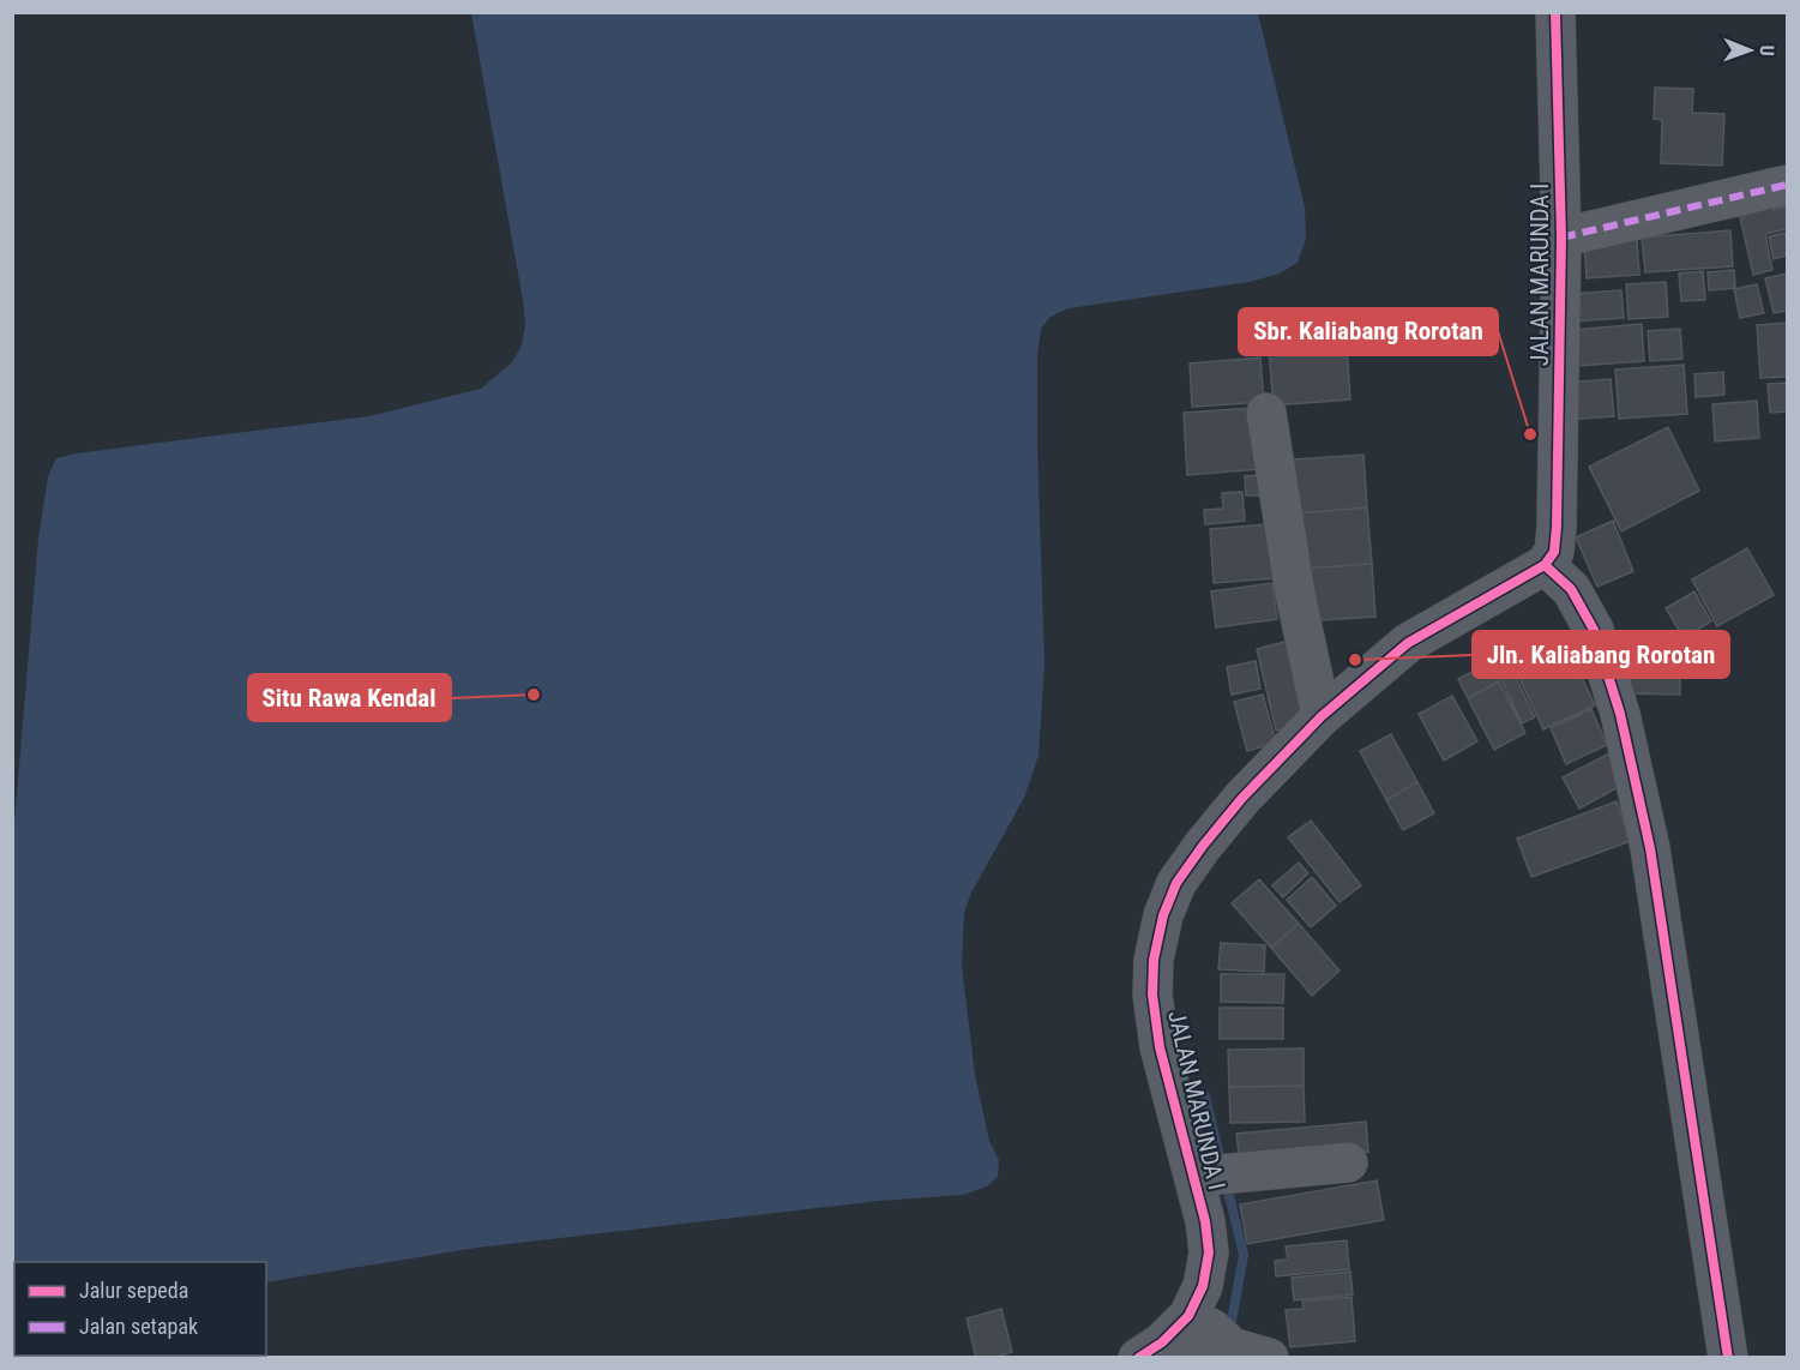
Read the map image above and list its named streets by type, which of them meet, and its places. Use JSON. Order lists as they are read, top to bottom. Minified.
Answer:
{"streets":{"street":["JALAN MARUNDA I"]},"places":["Sbr. Kaliabang Rorotan","Jln. Kaliabang Rorotan","Situ Rawa Kendal"],"legend":["Jalur sepeda","Jalan setapak"],"north":"right"}
